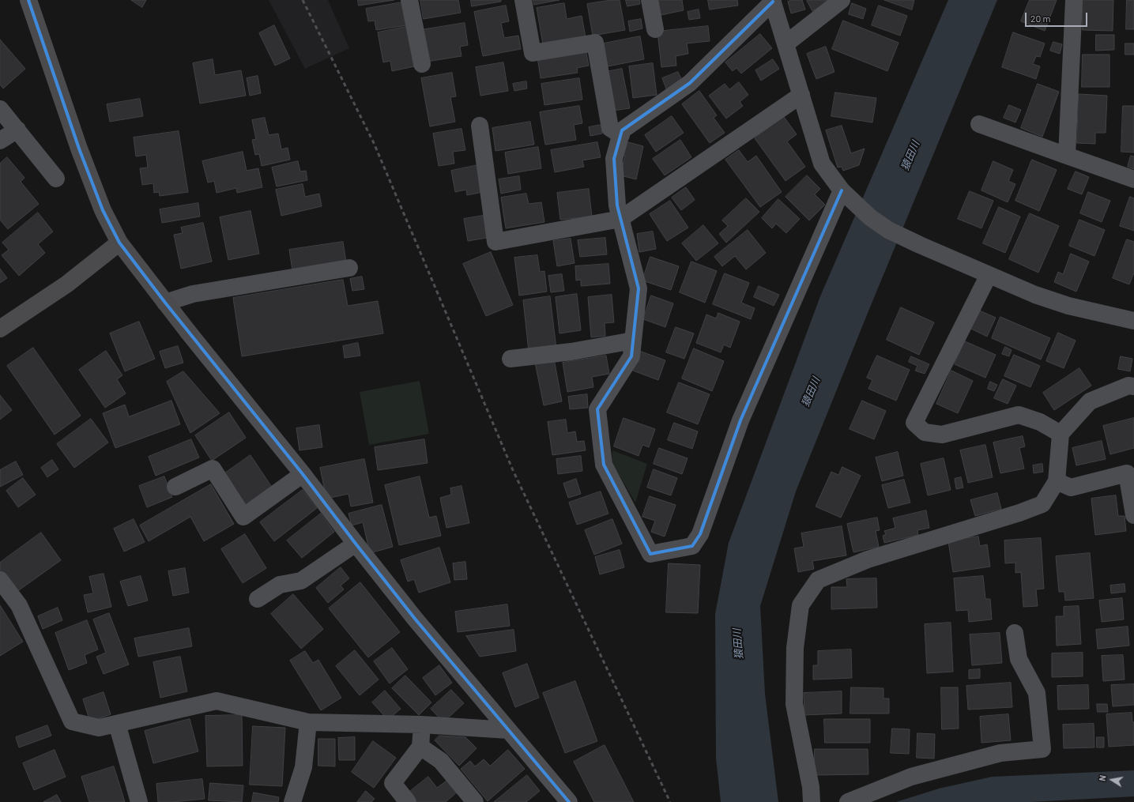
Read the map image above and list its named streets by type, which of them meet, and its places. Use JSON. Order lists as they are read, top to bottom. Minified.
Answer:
{"water":["猿田川"],"scale_bar":"20 m","north":"left"}
